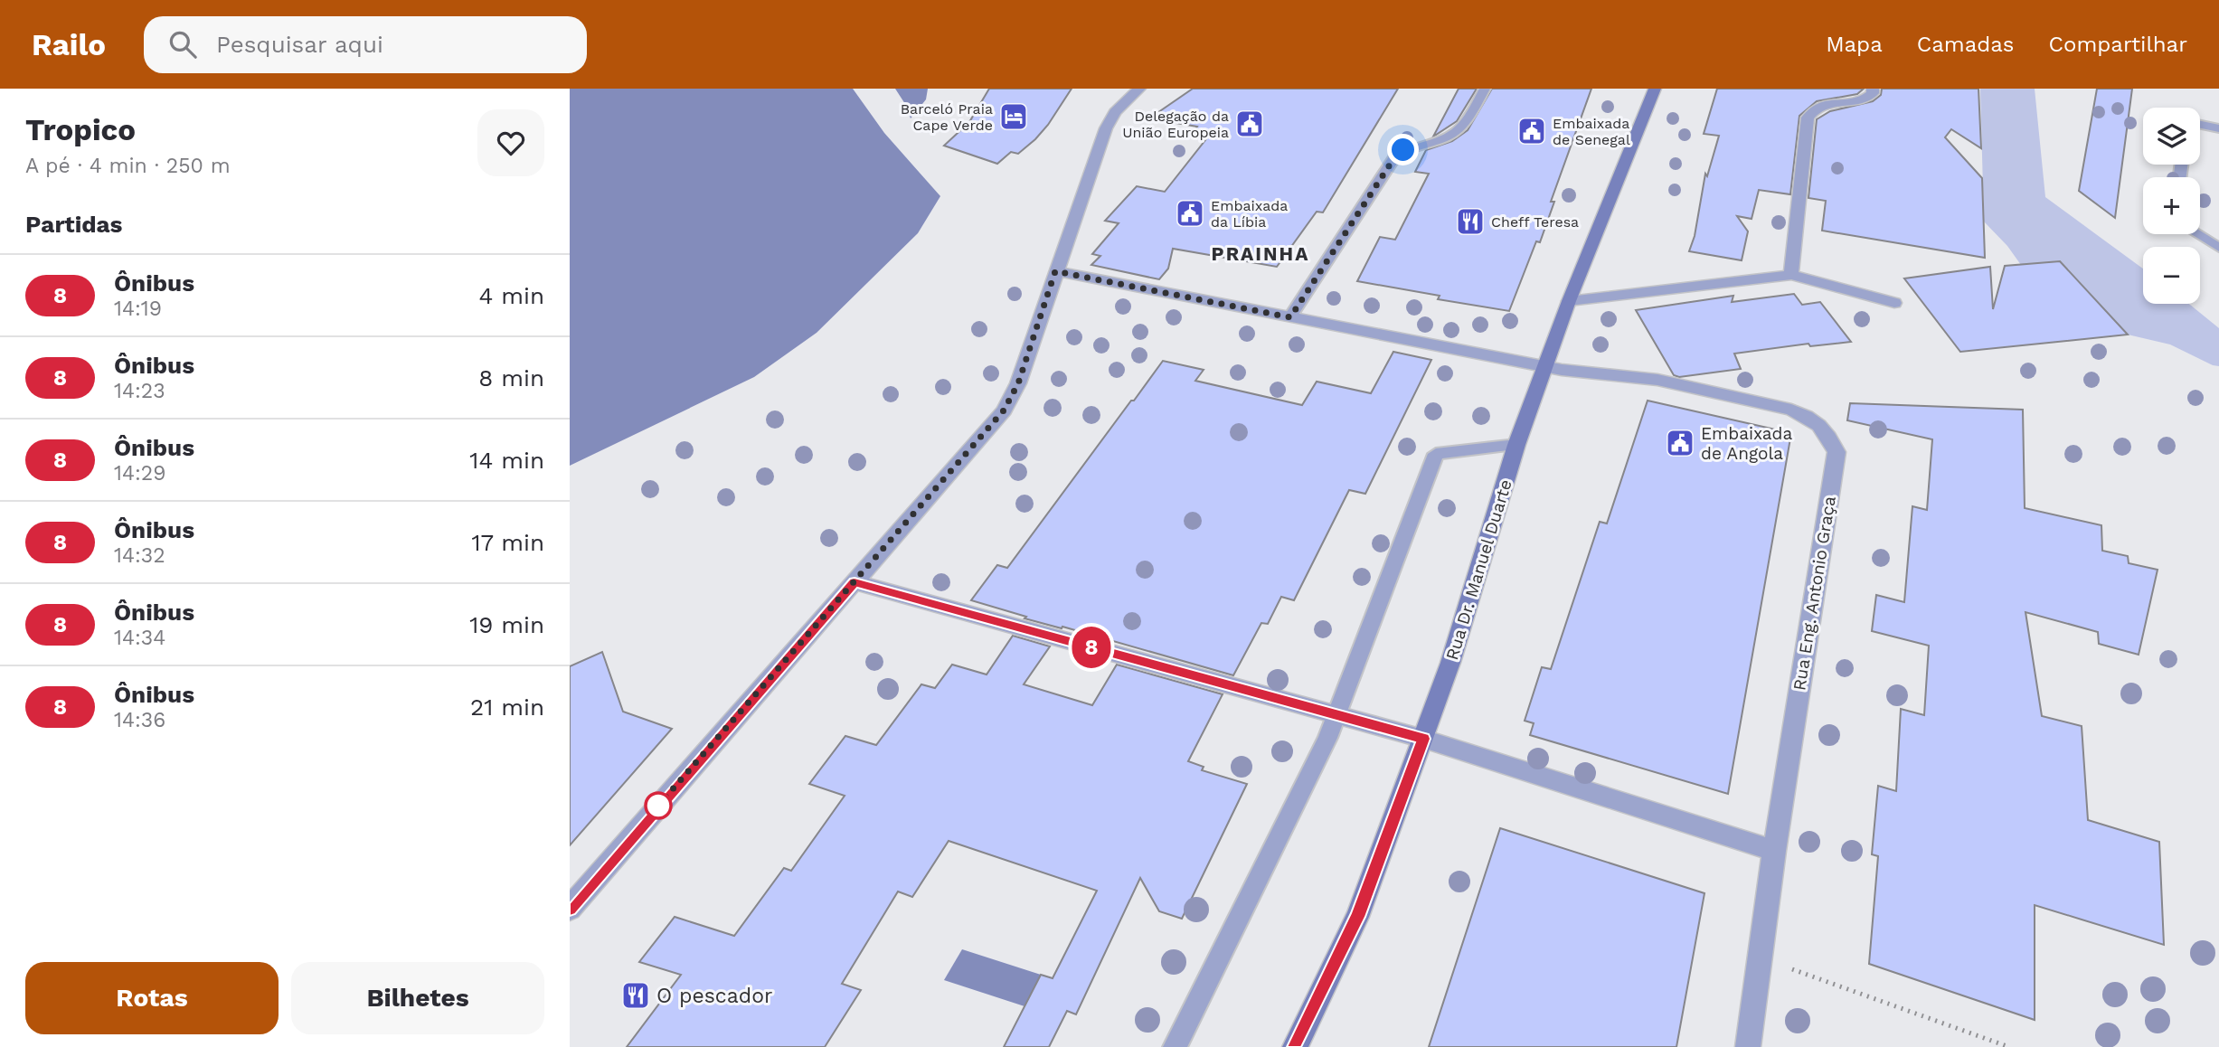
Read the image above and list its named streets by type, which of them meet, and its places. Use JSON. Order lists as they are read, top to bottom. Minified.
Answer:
{"streets":{"street":["Rua Dr. Manuel Duarte","Rua Eng. Antonio Graça"]},"crossings":[["Rua Dr. Manuel Duarte","Rua Eng. Antonio Graça"]],"districts":["PRAINHA"],"places":{"hotel":["Barceló Praia Cape Verde"],"public building":["Delegação da União Europeia","Embaixada de Senegal","Embaixada da Líbia","Embaixada de Angola"],"restaurant":["Cheff Teresa","O pescador"]},"lines":["bus line 8"],"page":{"header":"Railo","search":"Pesquisar aqui","nav":["Mapa","Camadas","Compartilhar"],"heading":[["Tropico","A pé · 4 min · 250 m"],"Partidas"],"on_map":"8","map_buttons":["+","−"],"list":[{"mark":"8","name":"Ônibus","note":"14:19","value":"4 min"},{"mark":"8","name":"Ônibus","note":"14:23","value":"8 min"},{"mark":"8","name":"Ônibus","note":"14:29","value":"14 min"},{"mark":"8","name":"Ônibus","note":"14:32","value":"17 min"},{"mark":"8","name":"Ônibus","note":"14:34","value":"19 min"},{"mark":"8","name":"Ônibus","note":"14:36","value":"21 min"}],"buttons":["Rotas","Bilhetes"]}}
